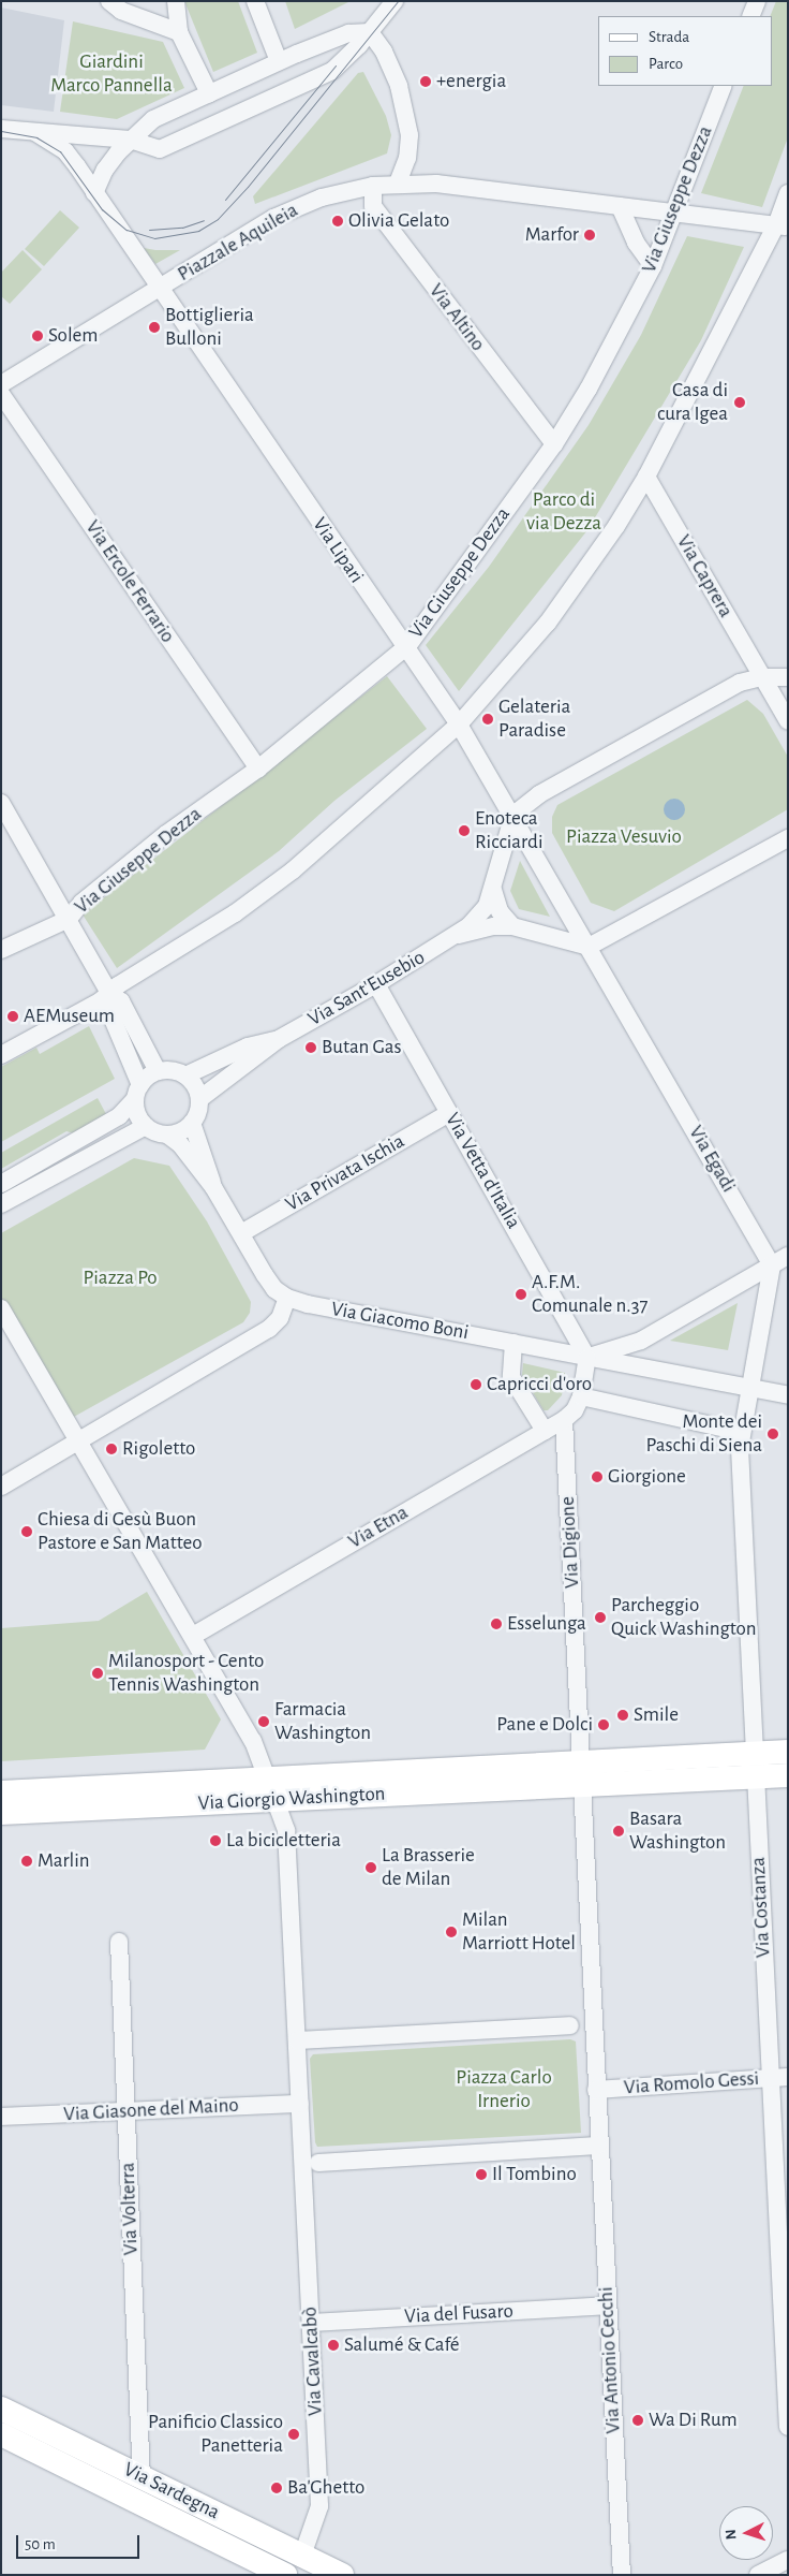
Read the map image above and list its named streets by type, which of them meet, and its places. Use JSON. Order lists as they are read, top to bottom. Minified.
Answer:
{"streets":{"street":["Via Giuseppe Dezza","Piazzale Aquileia","Via Altino","Via Lipari","Via Caprera","Via Ercole Ferrario","Via Sant'Eusebio","Via Egadi","Via Vetta d'Italia","Via Privata Ischia","Via Giacomo Boni","Via Etna","Via Digione","Via Giorgio Washington","Via Costanza","Via Romolo Gessi","Via Giasone del Maino","Via Volterra","Via del Fusaro","Via Antonio Cecchi","Via Cavalcabò","Via Sardegna"]},"crossings":[["Via Giuseppe Dezza","Piazzale Aquileia"],["Via Giuseppe Dezza","Via Altino"],["Via Giuseppe Dezza","Via Lipari"],["Via Giuseppe Dezza","Via Ercole Ferrario"],["Piazzale Aquileia","Via Altino"],["Piazzale Aquileia","Via Lipari"],["Via Sant'Eusebio","Via Vetta d'Italia"],["Via Egadi","Via Giacomo Boni"],["Via Vetta d'Italia","Via Privata Ischia"],["Via Vetta d'Italia","Via Giacomo Boni"],["Via Giacomo Boni","Via Costanza"],["Via Etna","Via Digione"],["Via Digione","Via Giorgio Washington"],["Via Digione","Via Romolo Gessi"],["Via Giorgio Washington","Via Costanza"],["Via Costanza","Via Romolo Gessi"],["Via Giasone del Maino","Via Volterra"],["Via Volterra","Via Sardegna"],["Via del Fusaro","Via Antonio Cecchi"],["Via del Fusaro","Via Cavalcabò"],["Via Cavalcabò","Via Sardegna"]],"parks":["Giardini Marco Pannella","Parco di via Dezza","Piazza Vesuvio","Piazza Po","Piazza Carlo Irnerio"],"places":["+energia","Olivia Gelato","Marfor","Bottiglieria Bulloni","Solem","Casa di cura Igea","Gelateria Paradise","Enoteca Ricciardi","AEMuseum","Butan Gas","A.F.M. Comunale n.37","Capricci d'oro","Monte dei Paschi di Siena","Rigoletto","Giorgione","Chiesa di Gesù Buon Pastore e San Matteo","Parcheggio Quick Washington","Esselunga","Milanosport - Cento Tennis Washington","Smile","Farmacia Washington","Pane e Dolci","Basara Washington","La bicicletteria","Marlin","La Brasserie de Milan","Milan Marriott Hotel","Il Tombino","Salumé & Café","Wa Di Rum","Panificio Classico Panetteria","Ba'Ghetto"],"legend":["Strada","Parco"],"scale_bar":"50 m","north":"left"}
